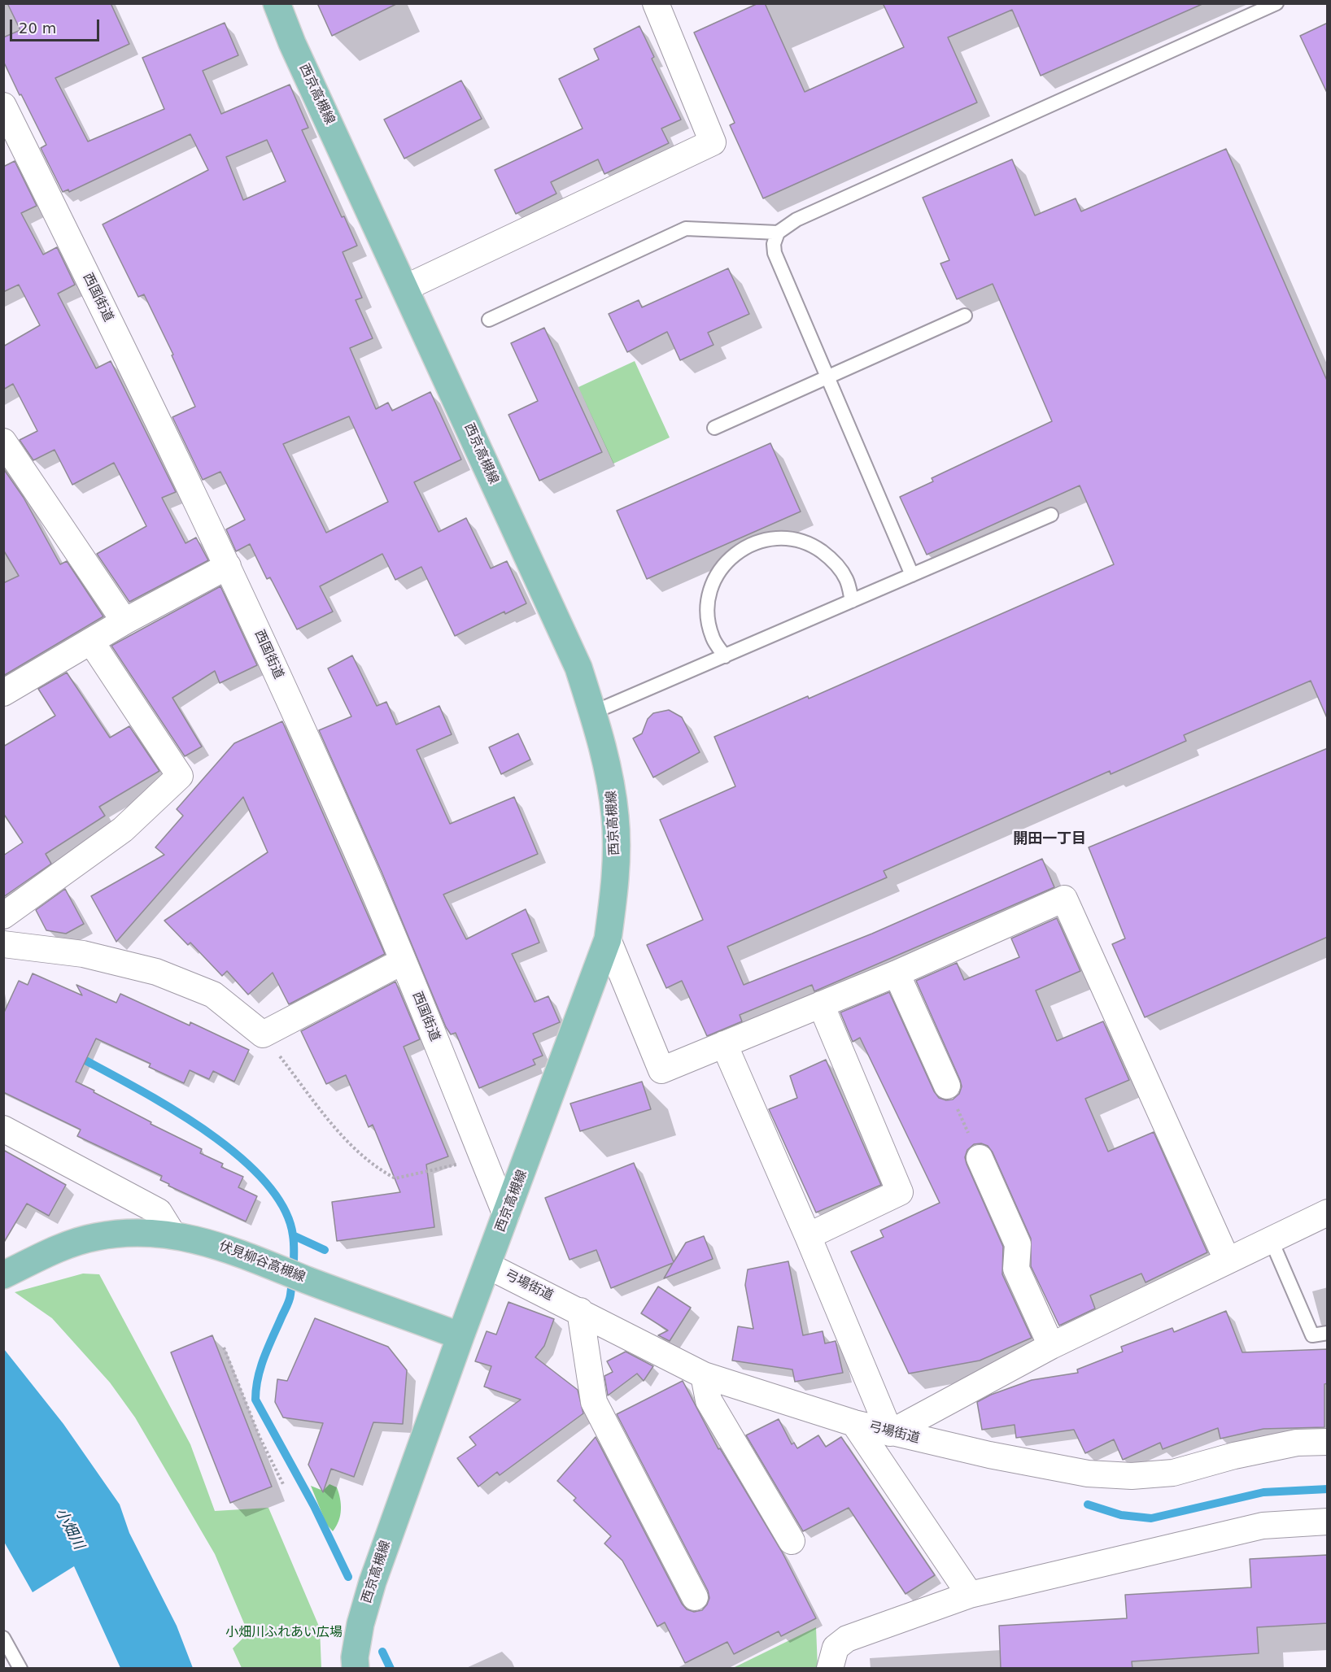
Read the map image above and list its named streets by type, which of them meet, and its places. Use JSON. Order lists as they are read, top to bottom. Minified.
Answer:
{"streets":{"main road":["西京高槻線","伏見柳谷高槻線"],"street":["西国街道","弓場街道"]},"crossings":[["西京高槻線","西国街道"],["西京高槻線","伏見柳谷高槻線"],["西京高槻線","弓場街道"]],"districts":["開田一丁目"],"water":["小畑川"],"parks":["小畑川ふれあい広場"],"scale_bar":"20 m"}
